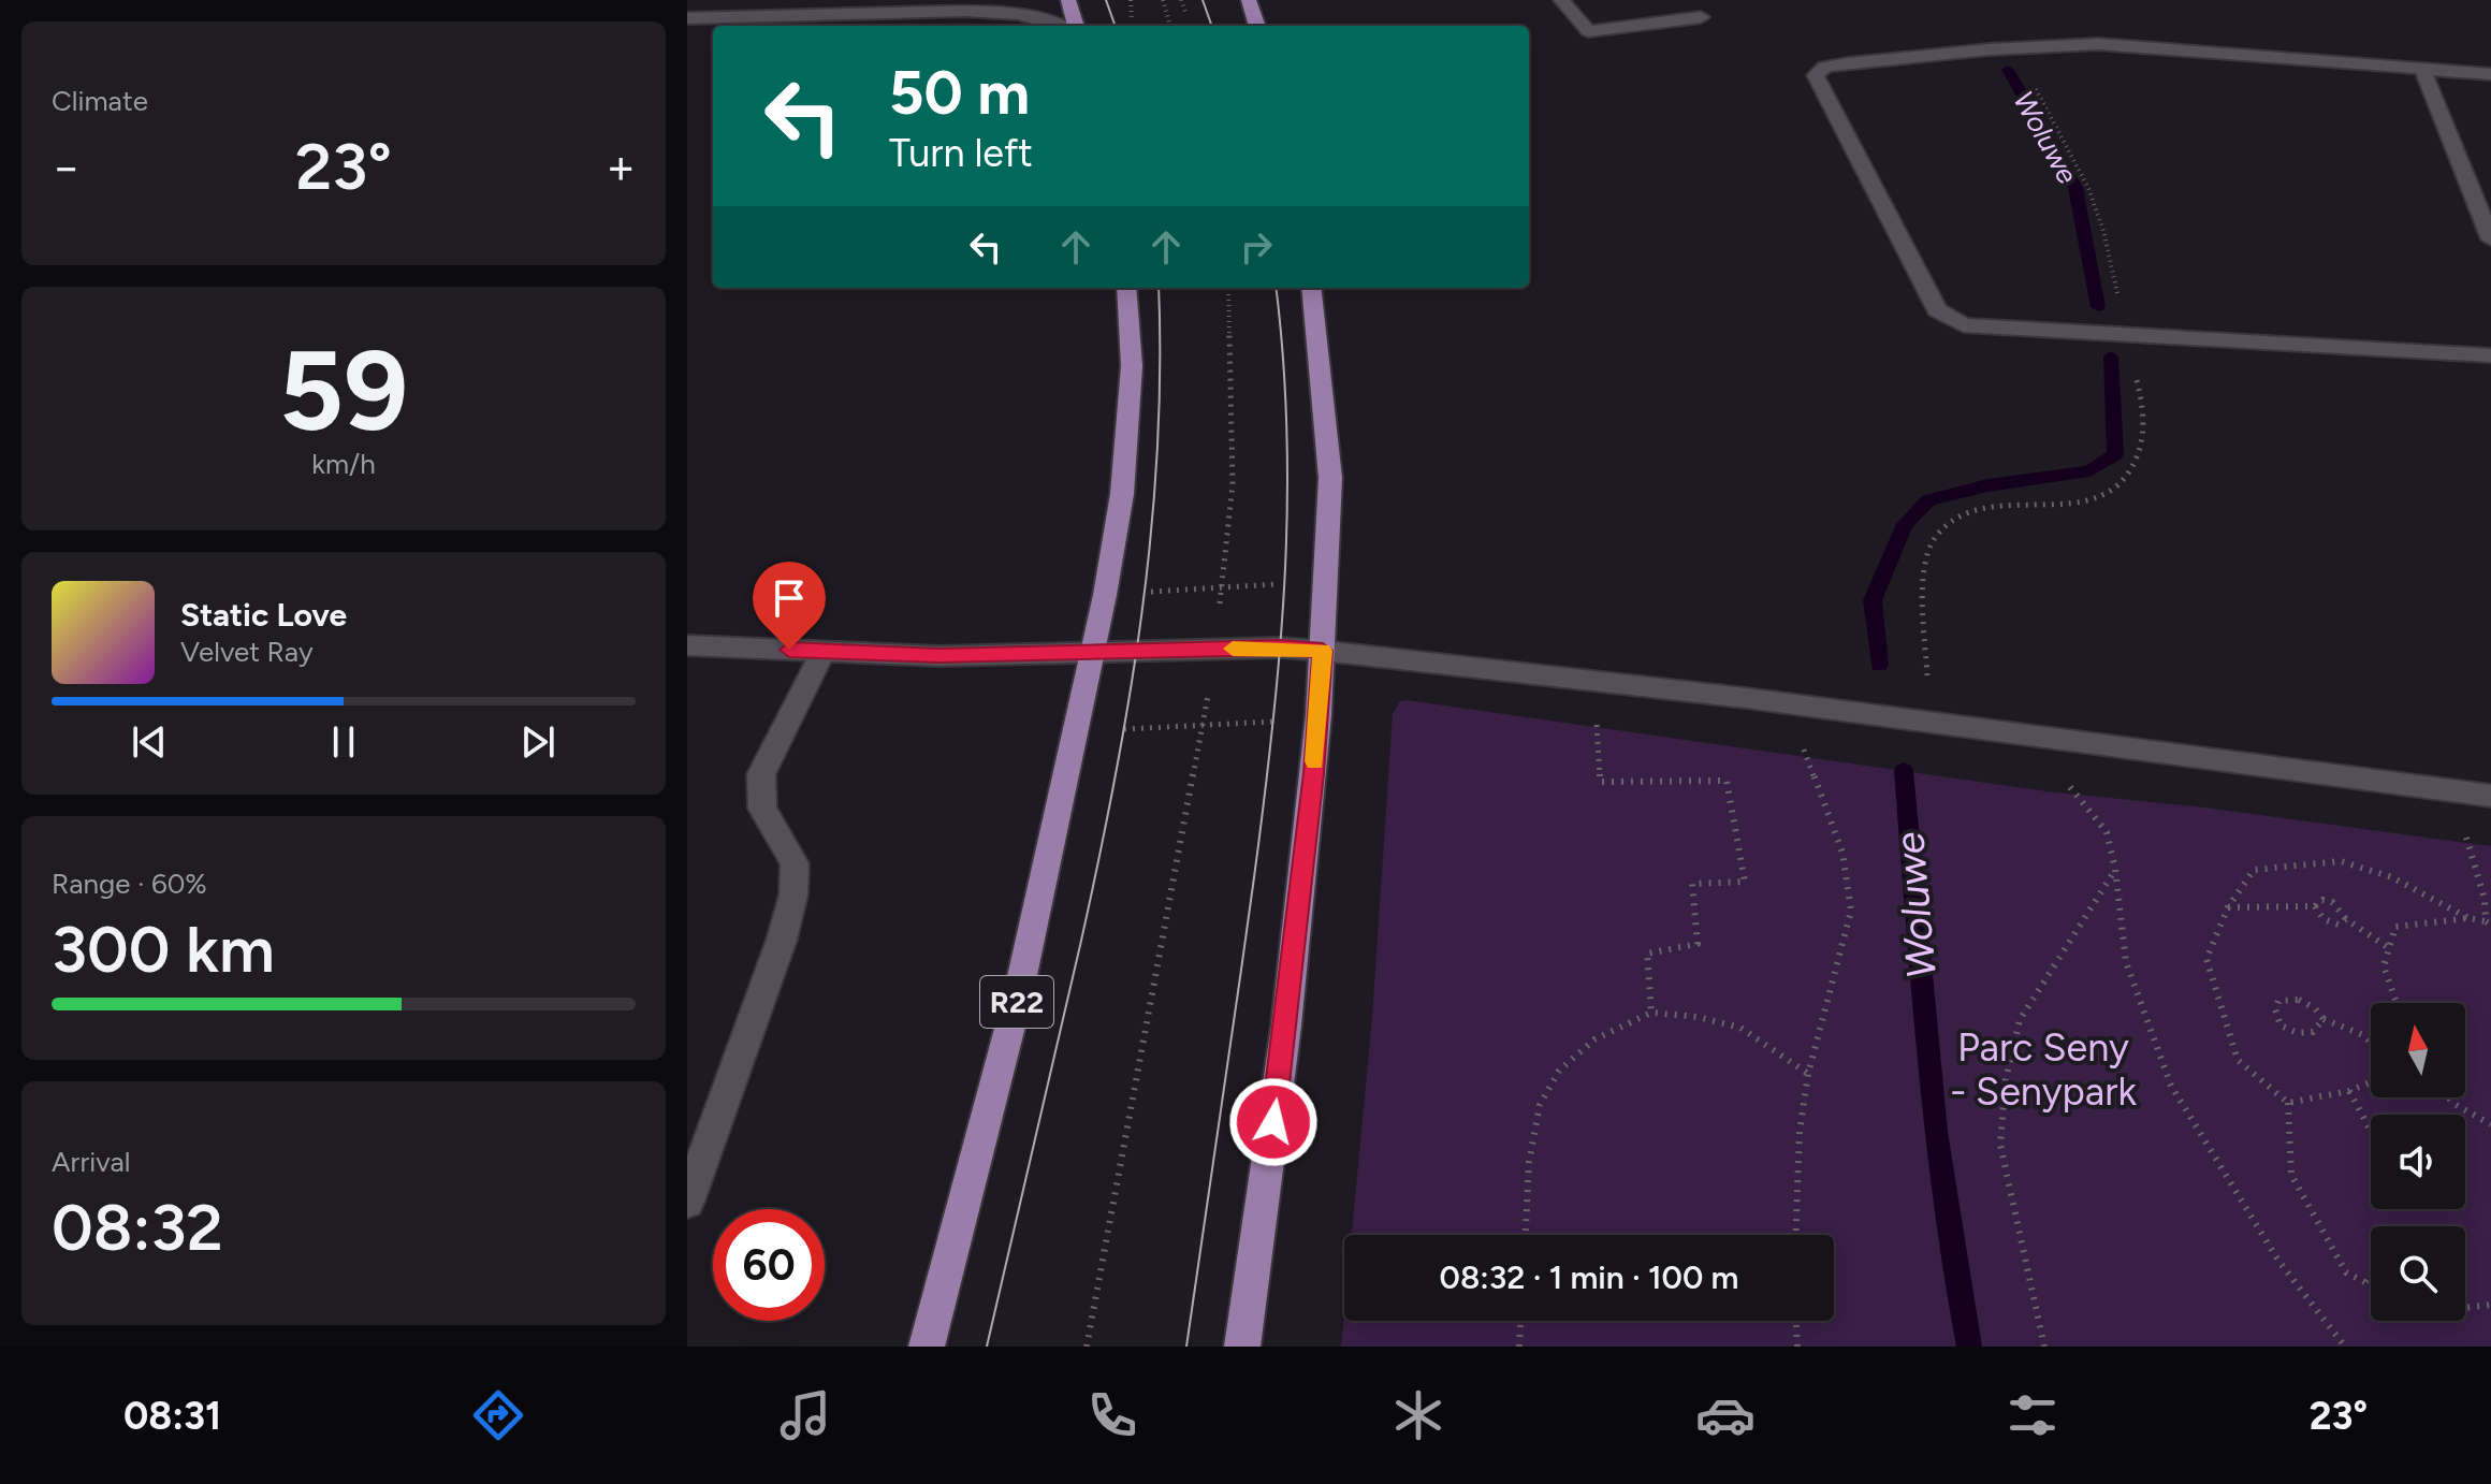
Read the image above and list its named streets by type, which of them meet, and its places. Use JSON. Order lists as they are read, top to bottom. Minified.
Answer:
{"streets":{"main road":["R22"]},"water":["Woluwe"],"parks":["Parc Seny - Senypark"],"north":"top","page":{"tile":["Climate",["59","km/h"],["Range · 60%","300 km"],["Arrival","08:32"]],"turn":["50 m","Turn left"],"heat":["−","23°","+"],"song":["Static Love","Velvet Ray"],"limit":"60","trip":"08:32 · 1 min · 100 m","tabs":["08:31","23°"]}}
